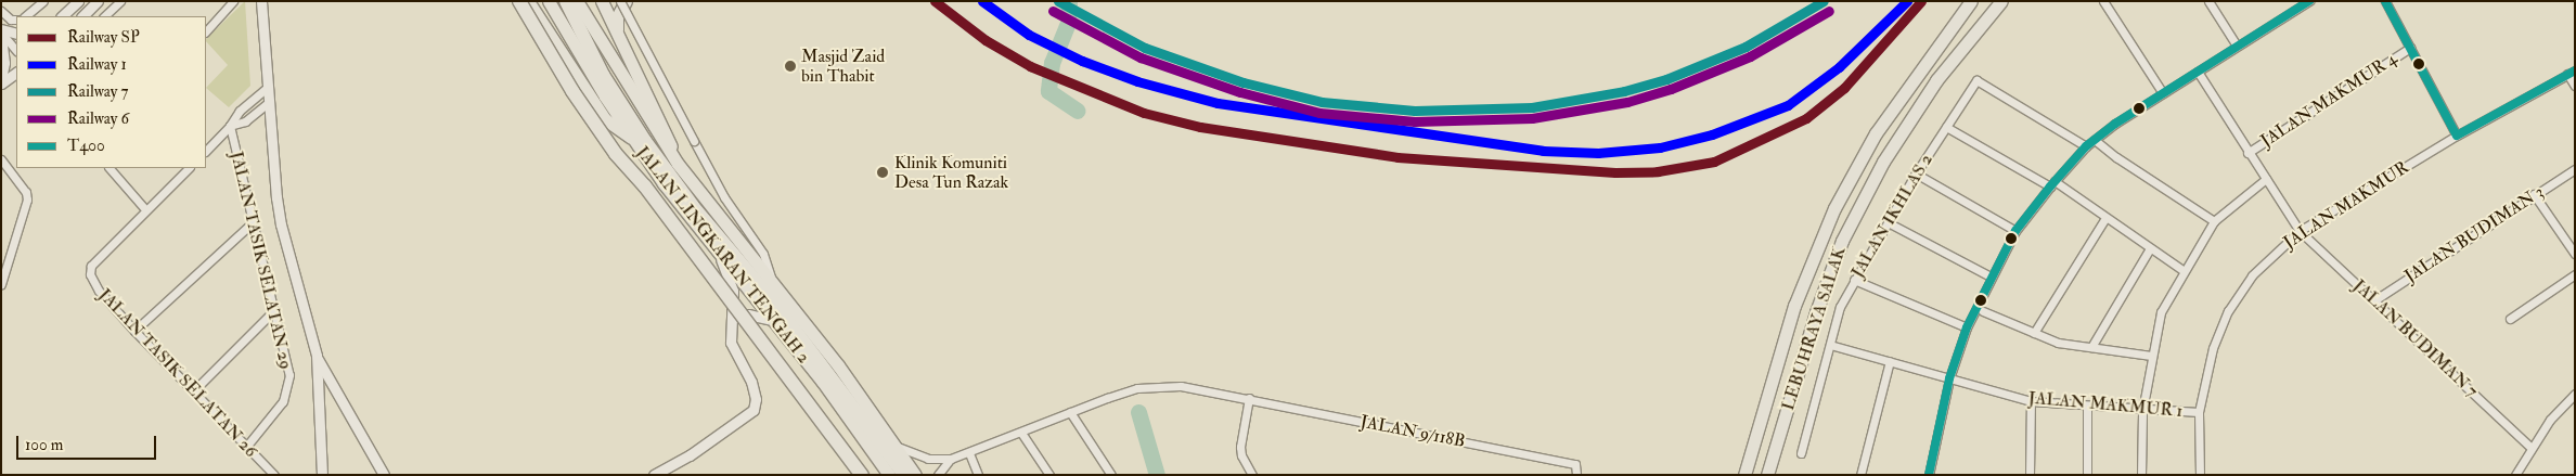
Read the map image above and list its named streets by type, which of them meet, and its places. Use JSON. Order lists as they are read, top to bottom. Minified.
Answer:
{"streets":{"highway":["JALAN LINGKARAN TENGAH 2","LEBUHRAYA SALAK"],"street":["JALAN MAKMUR 4","JALAN MAKMUR","JALAN IKHLAS 2","JALAN BUDIMAN 3","JALAN TASIK SELATAN 29","JALAN BUDIMAN 7","JALAN TASIK SELATAN 26","JALAN MAKMUR 1","JALAN 9/118B"]},"crossings":[["JALAN MAKMUR 4","JALAN BUDIMAN 7"],["JALAN MAKMUR","JALAN BUDIMAN 7"],["JALAN MAKMUR","JALAN MAKMUR 1"],["JALAN IKHLAS 2","JALAN MAKMUR 1"],["JALAN BUDIMAN 3","JALAN BUDIMAN 7"],["JALAN LINGKARAN TENGAH 2","JALAN 9/118B"],["JALAN TASIK SELATAN 29","JALAN TASIK SELATAN 26"]],"places":["Masjid Zaid bin Thabit","Klinik Komuniti Desa Tun Razak"],"lines":["rail line SP","rail line 1","rail line 7","transit line T400","rail line 6"],"legend":["Railway SP","Railway 1","Railway 7","Railway 6","T400"],"scale_bar":"100 m"}
